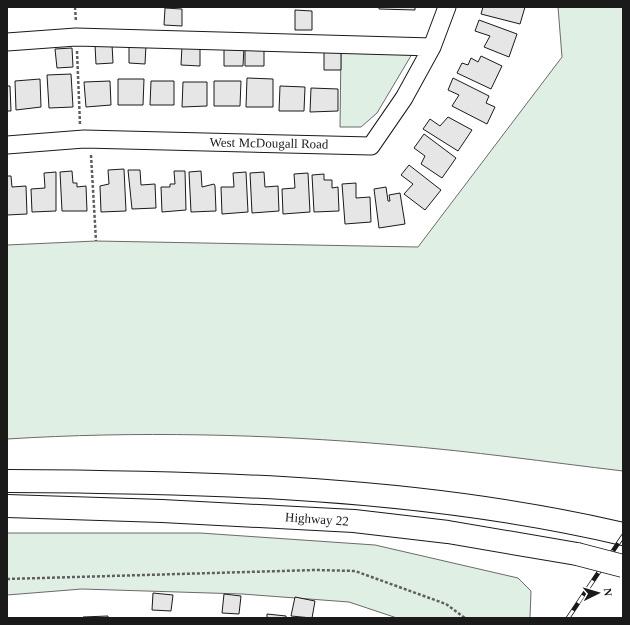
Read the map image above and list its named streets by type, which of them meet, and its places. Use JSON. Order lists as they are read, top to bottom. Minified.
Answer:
{"streets":{"main road":["Highway 22"],"street":["West McDougall Road"]},"north":"right"}
